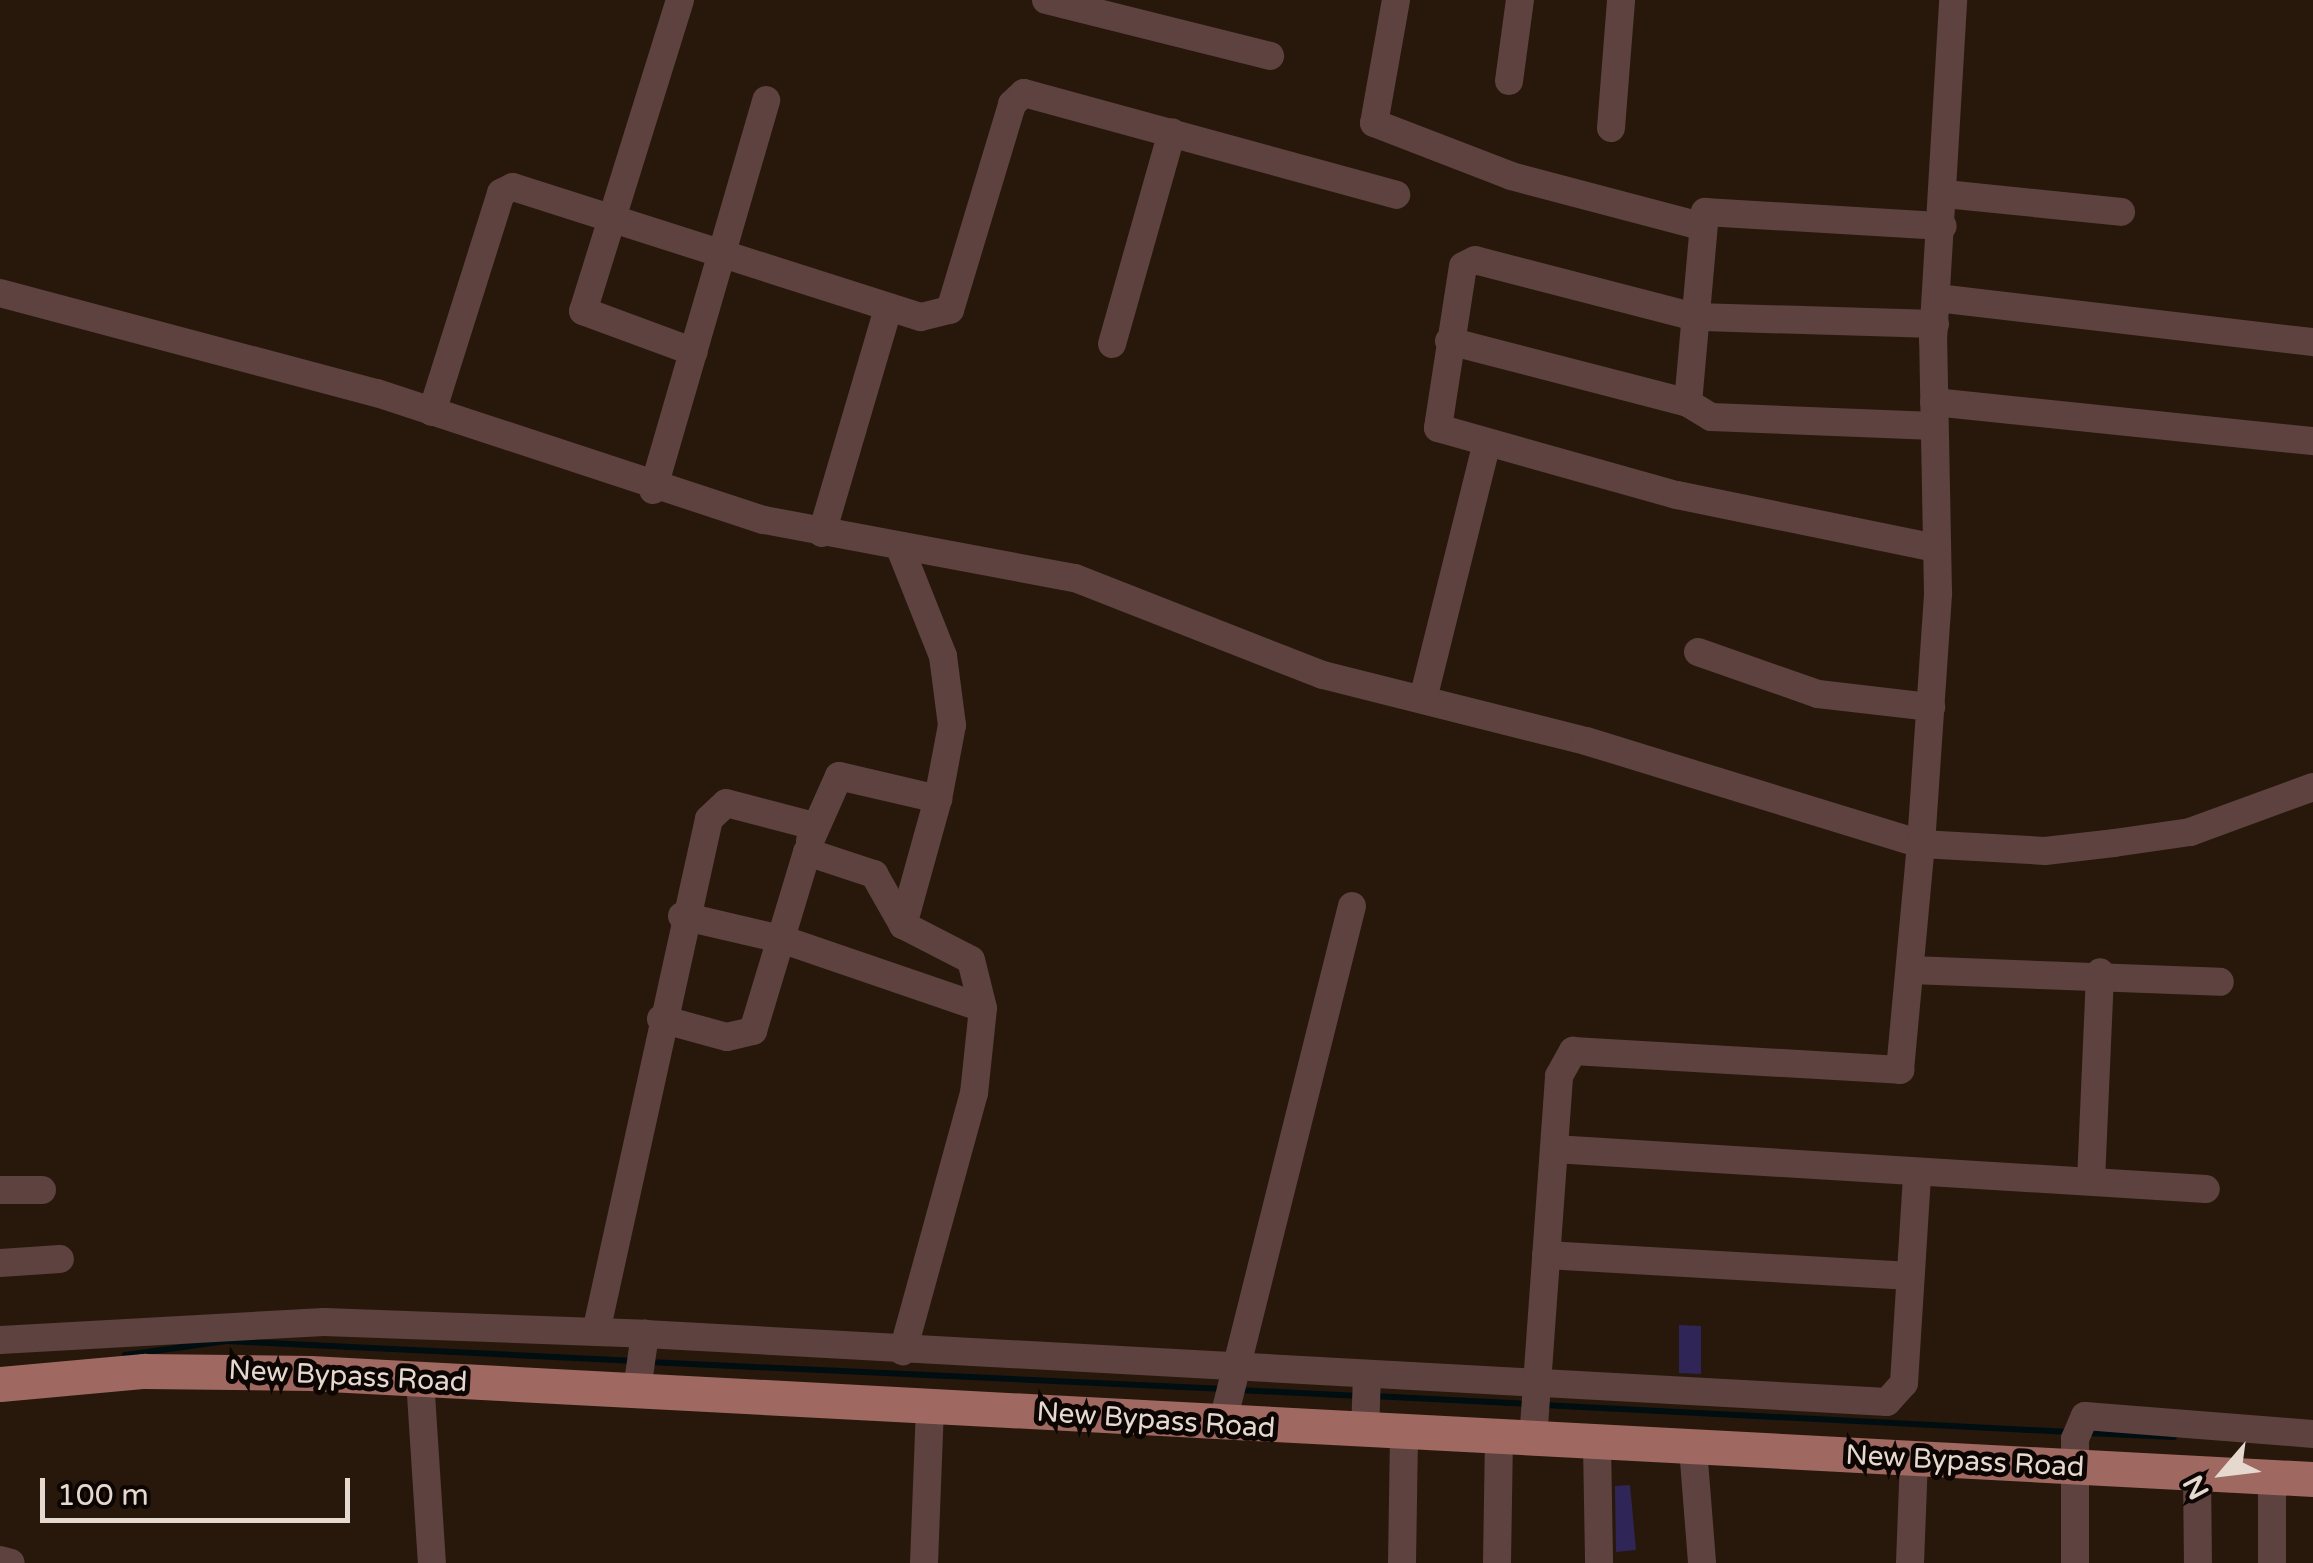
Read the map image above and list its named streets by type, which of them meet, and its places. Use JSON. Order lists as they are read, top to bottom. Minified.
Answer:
{"streets":{"main road":["New Bypass Road"]},"scale_bar":"100 m","north":"bottom left"}
